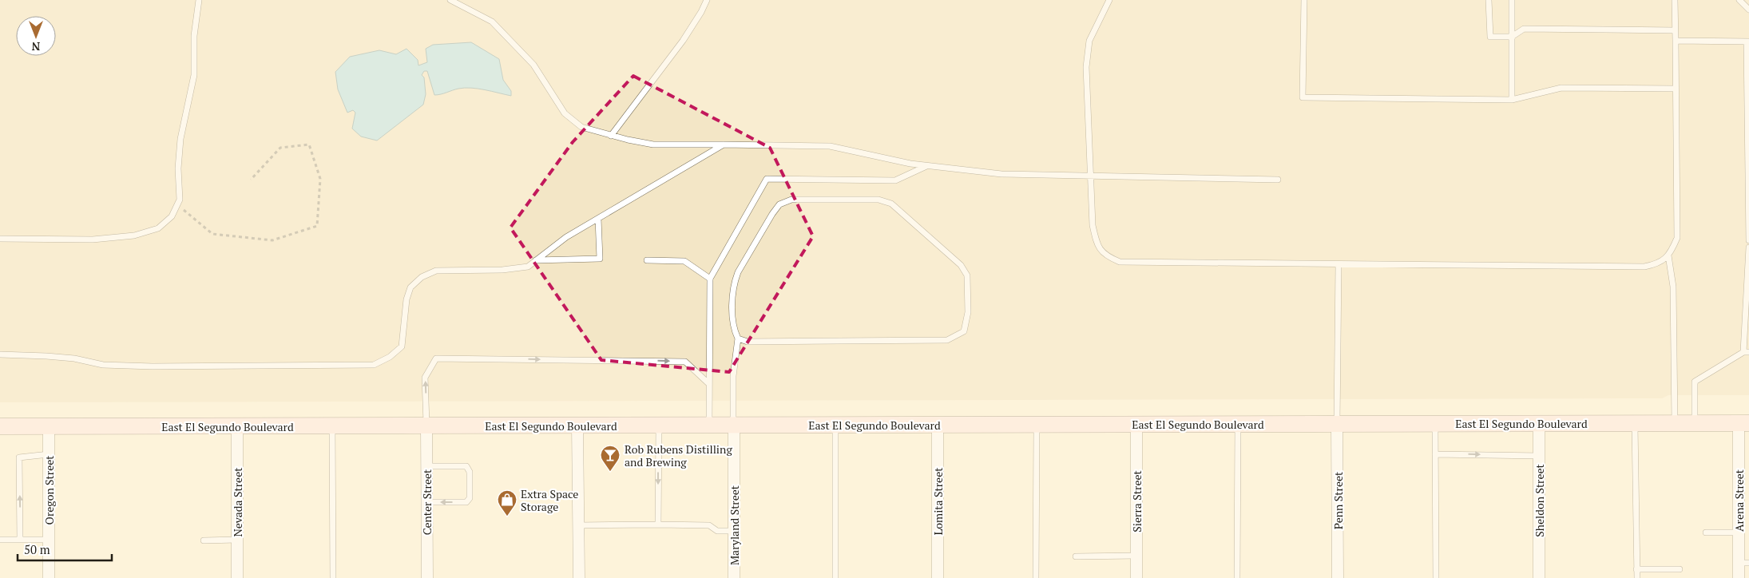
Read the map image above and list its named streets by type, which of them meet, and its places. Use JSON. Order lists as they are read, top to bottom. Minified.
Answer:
{"streets":{"main road":["East El Segundo Boulevard"],"street":["Oregon Street","Penn Street","Sheldon Street","Arena Street","Lomita Street","Sierra Street","Nevada Street","Center Street","Maryland Street"]},"crossings":[["East El Segundo Boulevard","Oregon Street"],["East El Segundo Boulevard","Penn Street"],["East El Segundo Boulevard","Sheldon Street"],["East El Segundo Boulevard","Arena Street"],["East El Segundo Boulevard","Lomita Street"],["East El Segundo Boulevard","Sierra Street"],["East El Segundo Boulevard","Nevada Street"],["East El Segundo Boulevard","Center Street"],["East El Segundo Boulevard","Maryland Street"]],"places":{"bar":["Rob Rubens Distilling and Brewing"],"shop":["Extra Space Storage"]},"scale_bar":"50 m","north":"bottom"}
